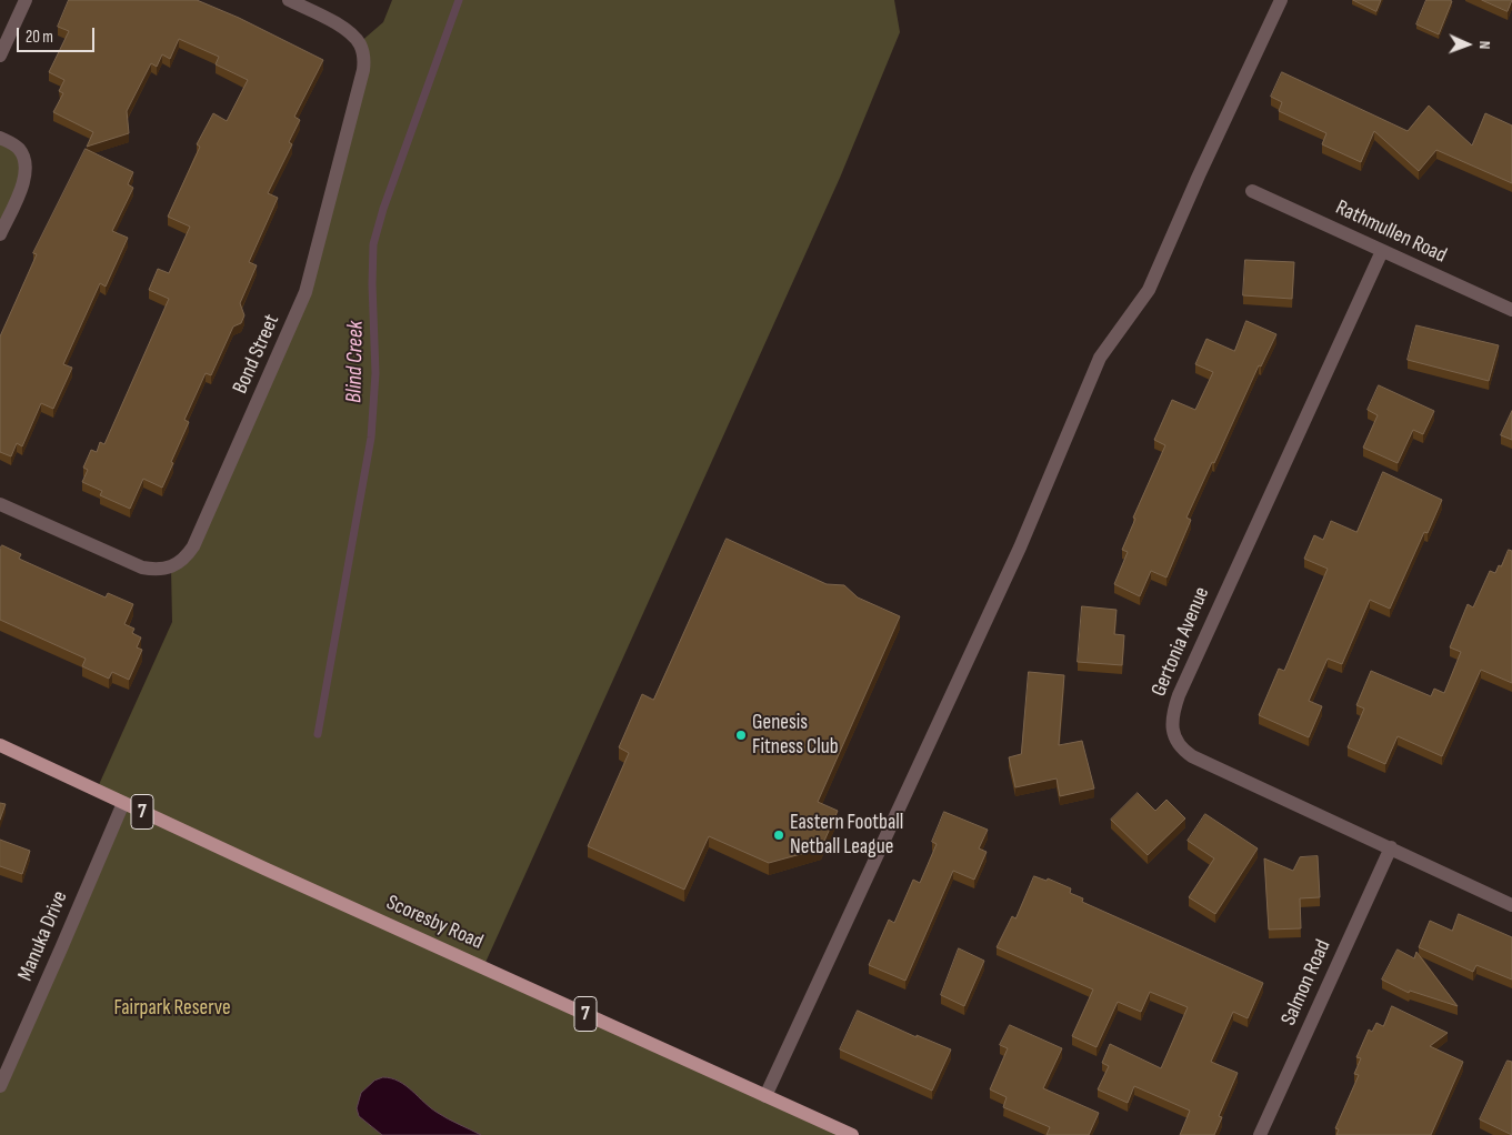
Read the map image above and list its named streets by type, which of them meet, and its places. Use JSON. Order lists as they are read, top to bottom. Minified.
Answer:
{"streets":{"main road":["7","Scoresby Road"],"street":["Rathmullen Road","Bond Street","Gertonia Avenue","Manuka Drive","Salmon Road"]},"crossings":[["Rathmullen Road","Gertonia Avenue"],["Gertonia Avenue","Salmon Road"],["Scoresby Road","Manuka Drive"]],"water":["Blind Creek"],"parks":["Fairpark Reserve"],"places":["Genesis Fitness Club","Eastern Football Netball League"],"scale_bar":"20 m","north":"right"}
